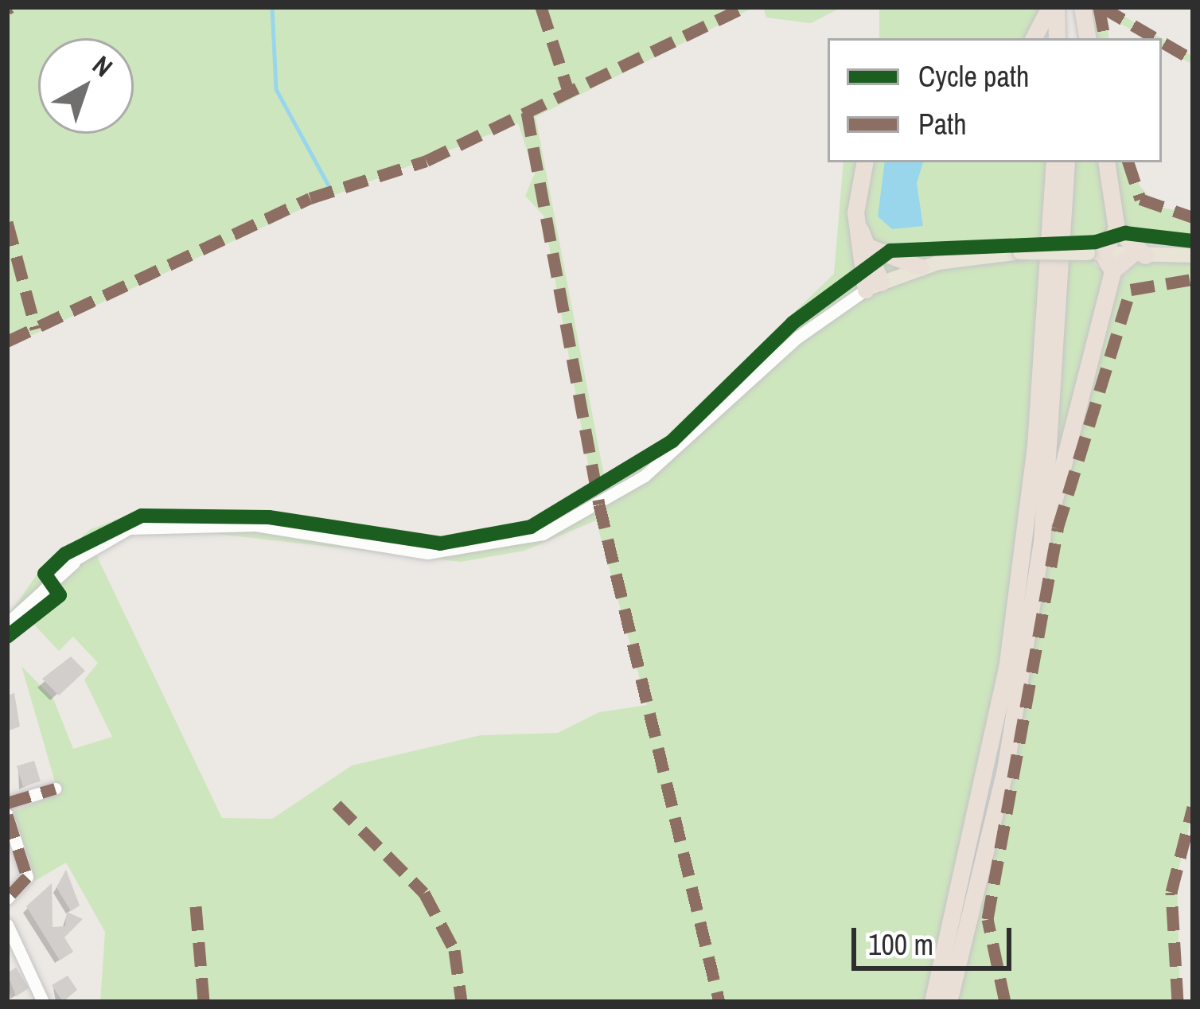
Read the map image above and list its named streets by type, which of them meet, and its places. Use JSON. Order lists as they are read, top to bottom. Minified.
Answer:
{"legend":["Cycle path","Path"],"scale_bar":"100 m","north":"top right"}
